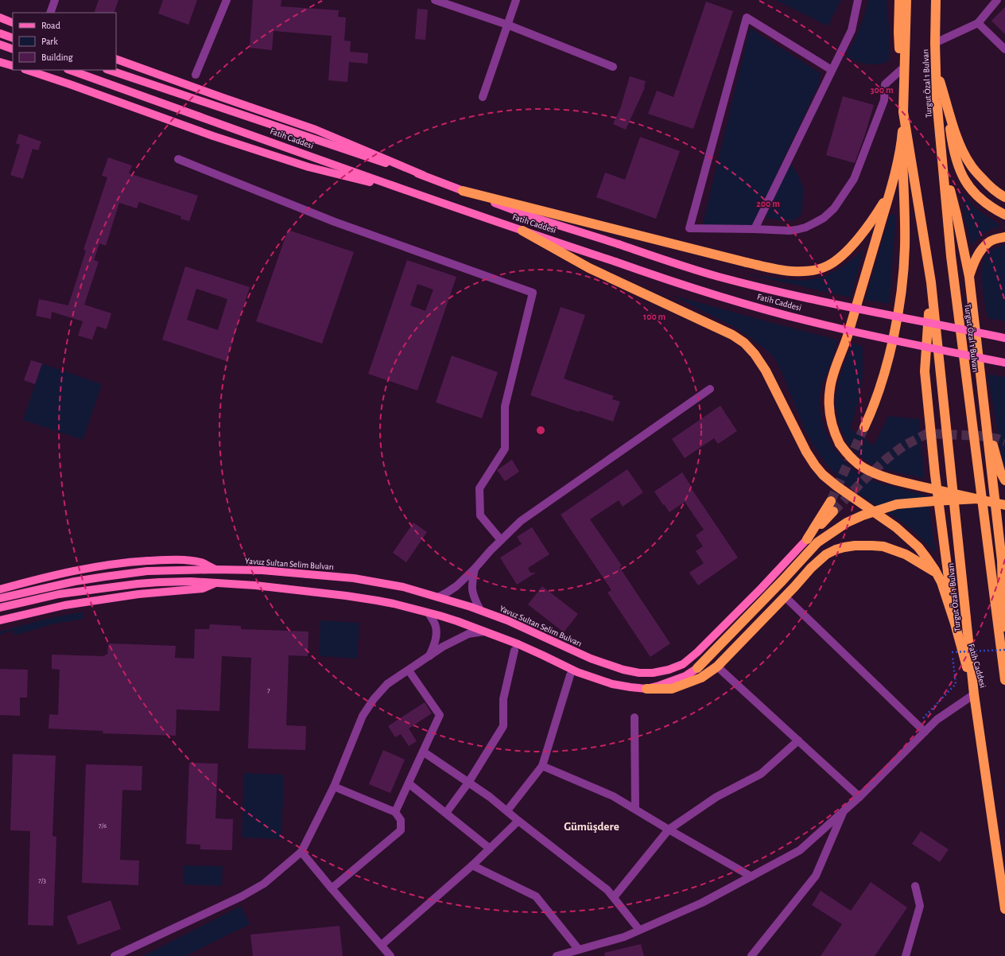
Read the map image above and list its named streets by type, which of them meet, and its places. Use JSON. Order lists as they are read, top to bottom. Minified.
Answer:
{"streets":{"highway":["Turgut Özal 1 Bulvarı","Fatih Caddesi"],"main road":["Yavuz Sultan Selim Bulvarı"]},"crossings":[["Turgut Özal 1 Bulvarı","Fatih Caddesi"]],"districts":["Gümüşdere"],"house_numbers":["7","7/6","7/3"],"legend":["Road","Park","Building"],"rings":["300 m","200 m","100 m"]}
